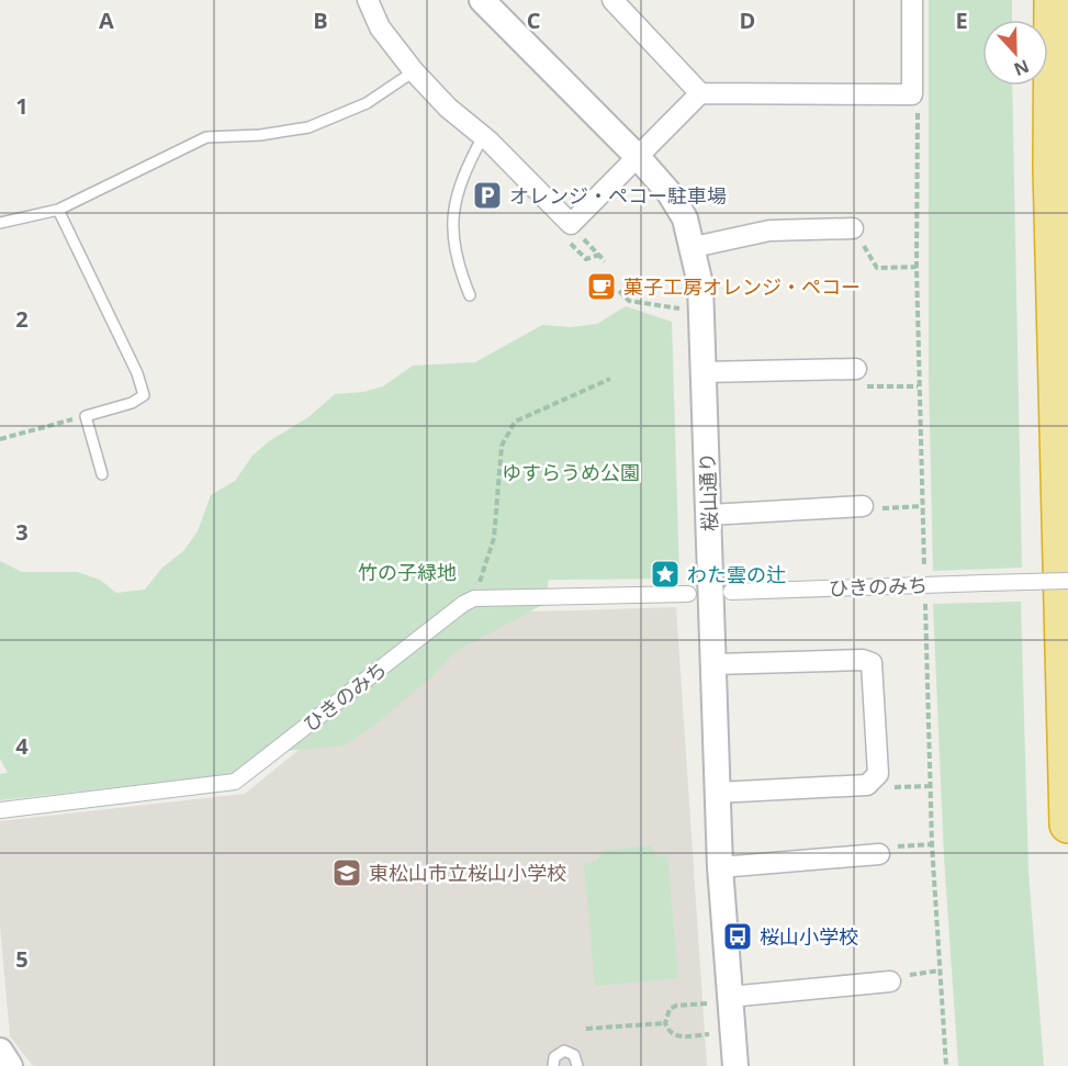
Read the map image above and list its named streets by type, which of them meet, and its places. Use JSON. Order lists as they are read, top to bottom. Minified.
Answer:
{"streets":{"street":["桜山通り","ひきのみち"]},"parks":["ゆすらうめ公園","竹の子緑地"],"places":{"parking":["オレンジ・ペコー駐車場"],"cafe":["菓子工房オレンジ・ペコー"],"place":["わた雲の辻"],"school or university":["東松山市立桜山小学校"],"bus stop":["桜山小学校"]},"north":"bottom","grid":{"columns":["A","B","C","D","E"],"rows":["1","2","3","4","5"]}}
